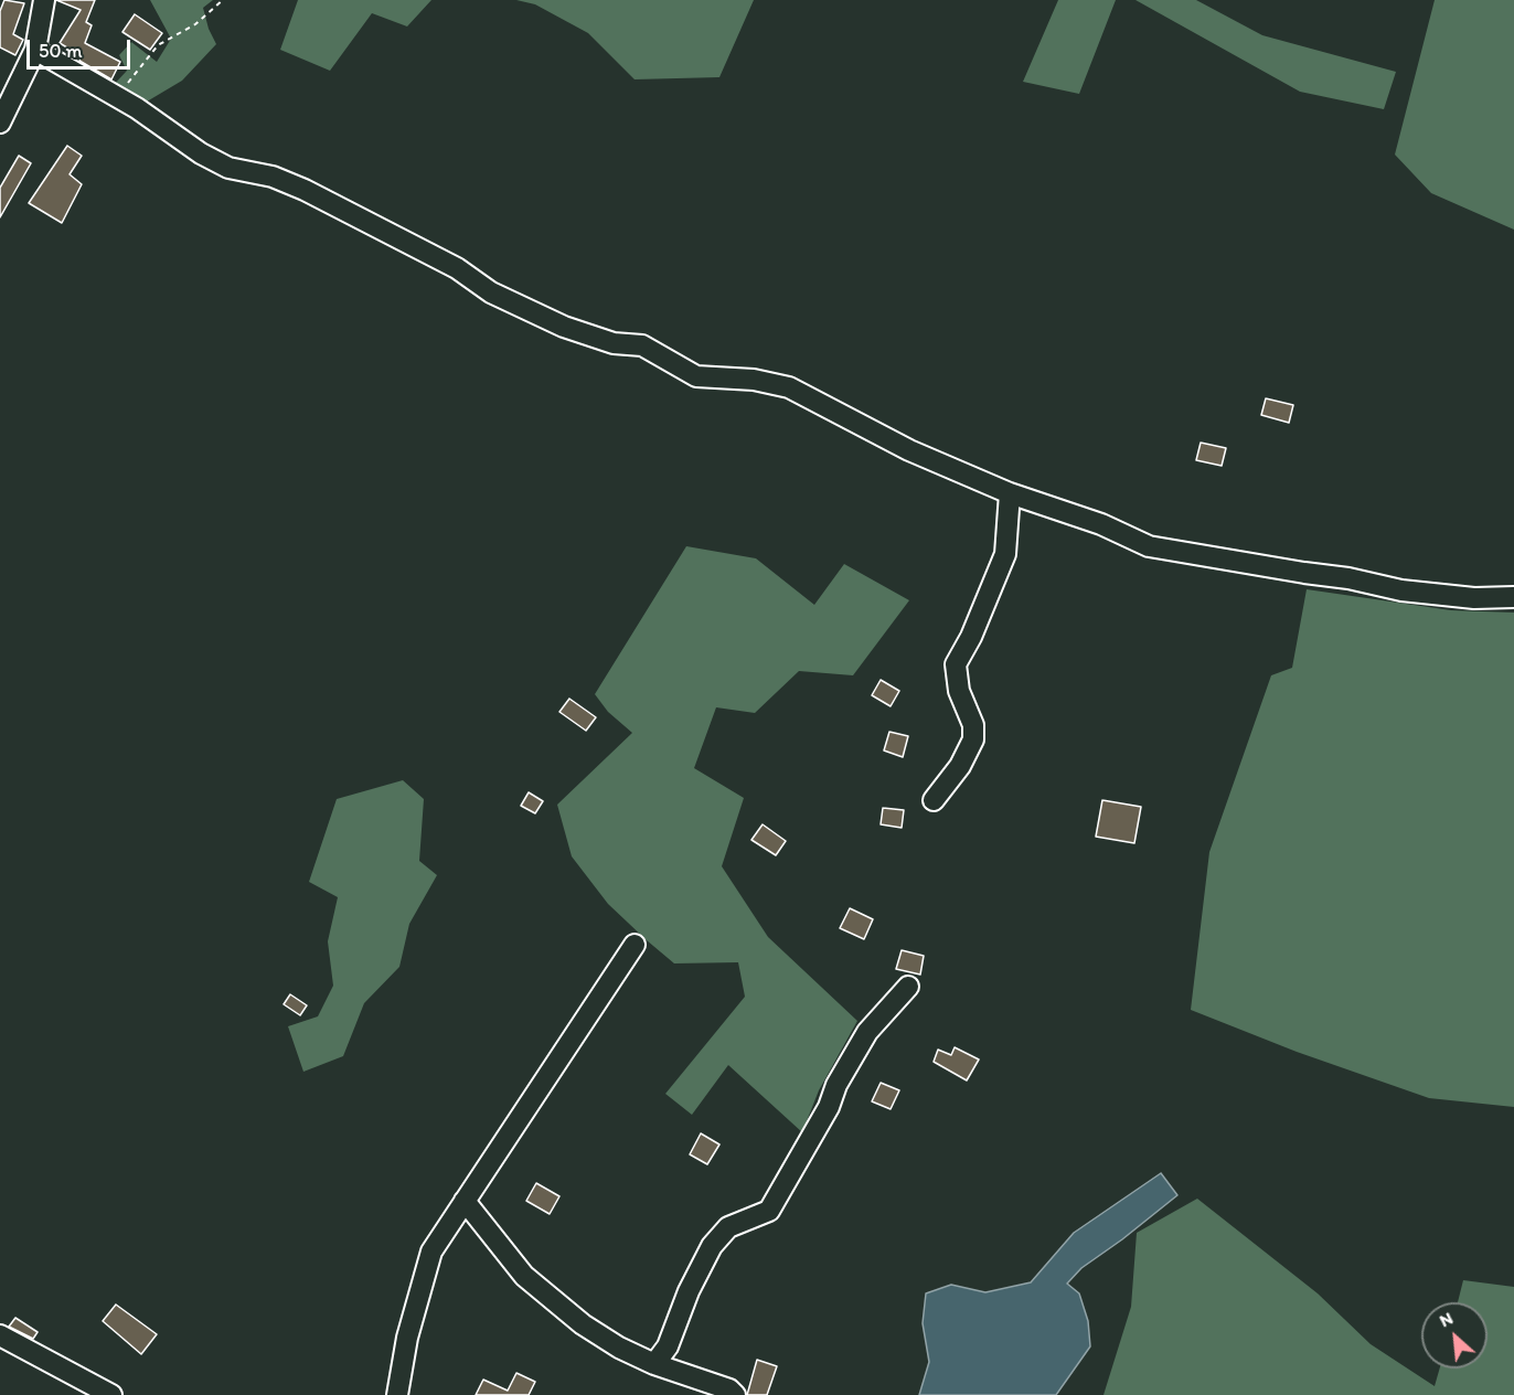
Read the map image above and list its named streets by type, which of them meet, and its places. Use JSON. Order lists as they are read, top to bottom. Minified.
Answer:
{"scale_bar":"50 m","north":"top left"}
